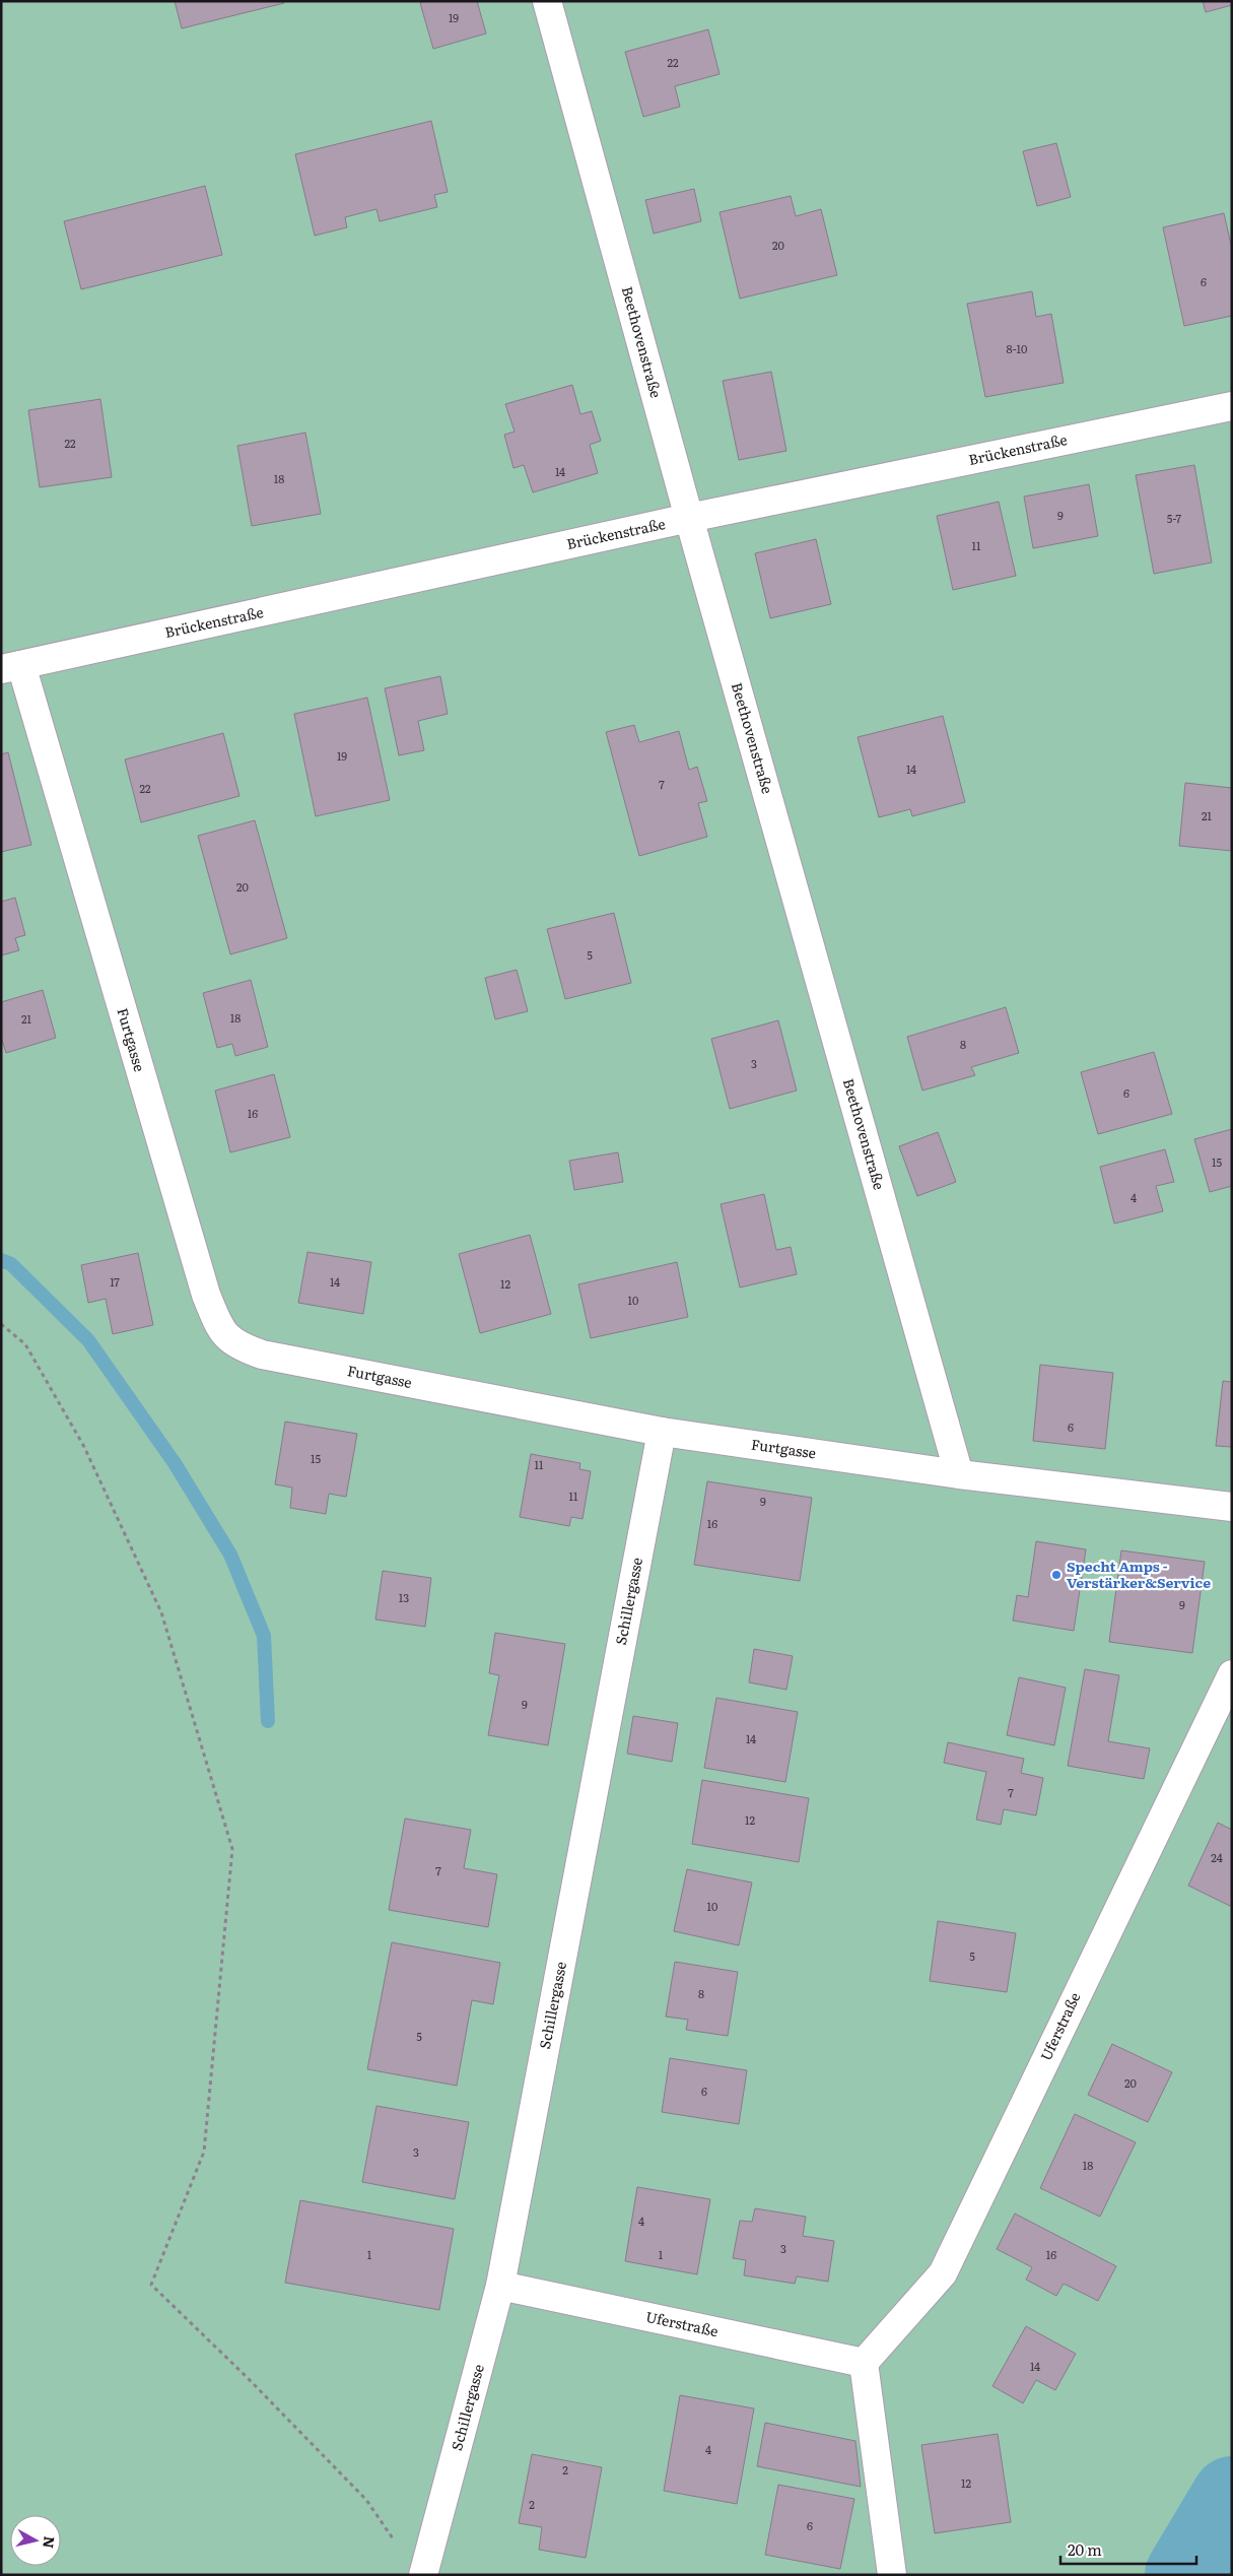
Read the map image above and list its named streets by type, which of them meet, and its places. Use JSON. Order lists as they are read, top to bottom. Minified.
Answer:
{"streets":{"street":["Beethovenstraße","Brückenstraße","Furtgasse","Schillergasse","Uferstraße"]},"crossings":[["Beethovenstraße","Brückenstraße"],["Beethovenstraße","Furtgasse"],["Brückenstraße","Furtgasse"],["Furtgasse","Schillergasse"],["Schillergasse","Uferstraße"]],"places":["Specht Amps - Verstärker&Service"],"house_numbers":["19","22","20","6","8-10","22","14","18","9","5-7","11","19","14","7","22","21","20","5","18","21","8","3","6","16","15","4","17","14","12","10","6","15","11","11","9","16","13","9","9","14","7","12","24","7","10","5","8","5","20","6","3","18","4","3","1","1","16","14","4","2","12","2","6"],"scale_bar":"20 m","north":"right"}
